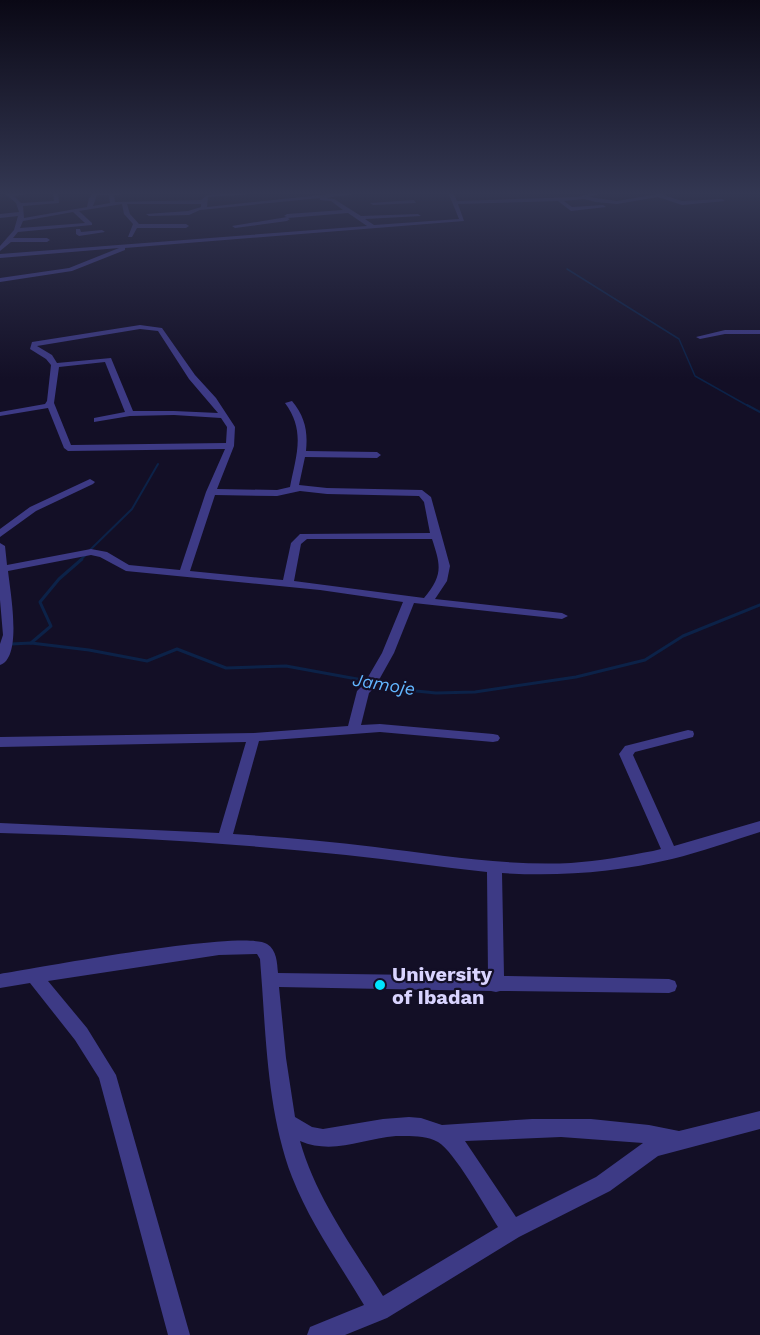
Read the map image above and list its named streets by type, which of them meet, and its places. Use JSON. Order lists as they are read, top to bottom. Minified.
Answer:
{"water":["Jamoje"],"places":["University of Ibadan"]}
